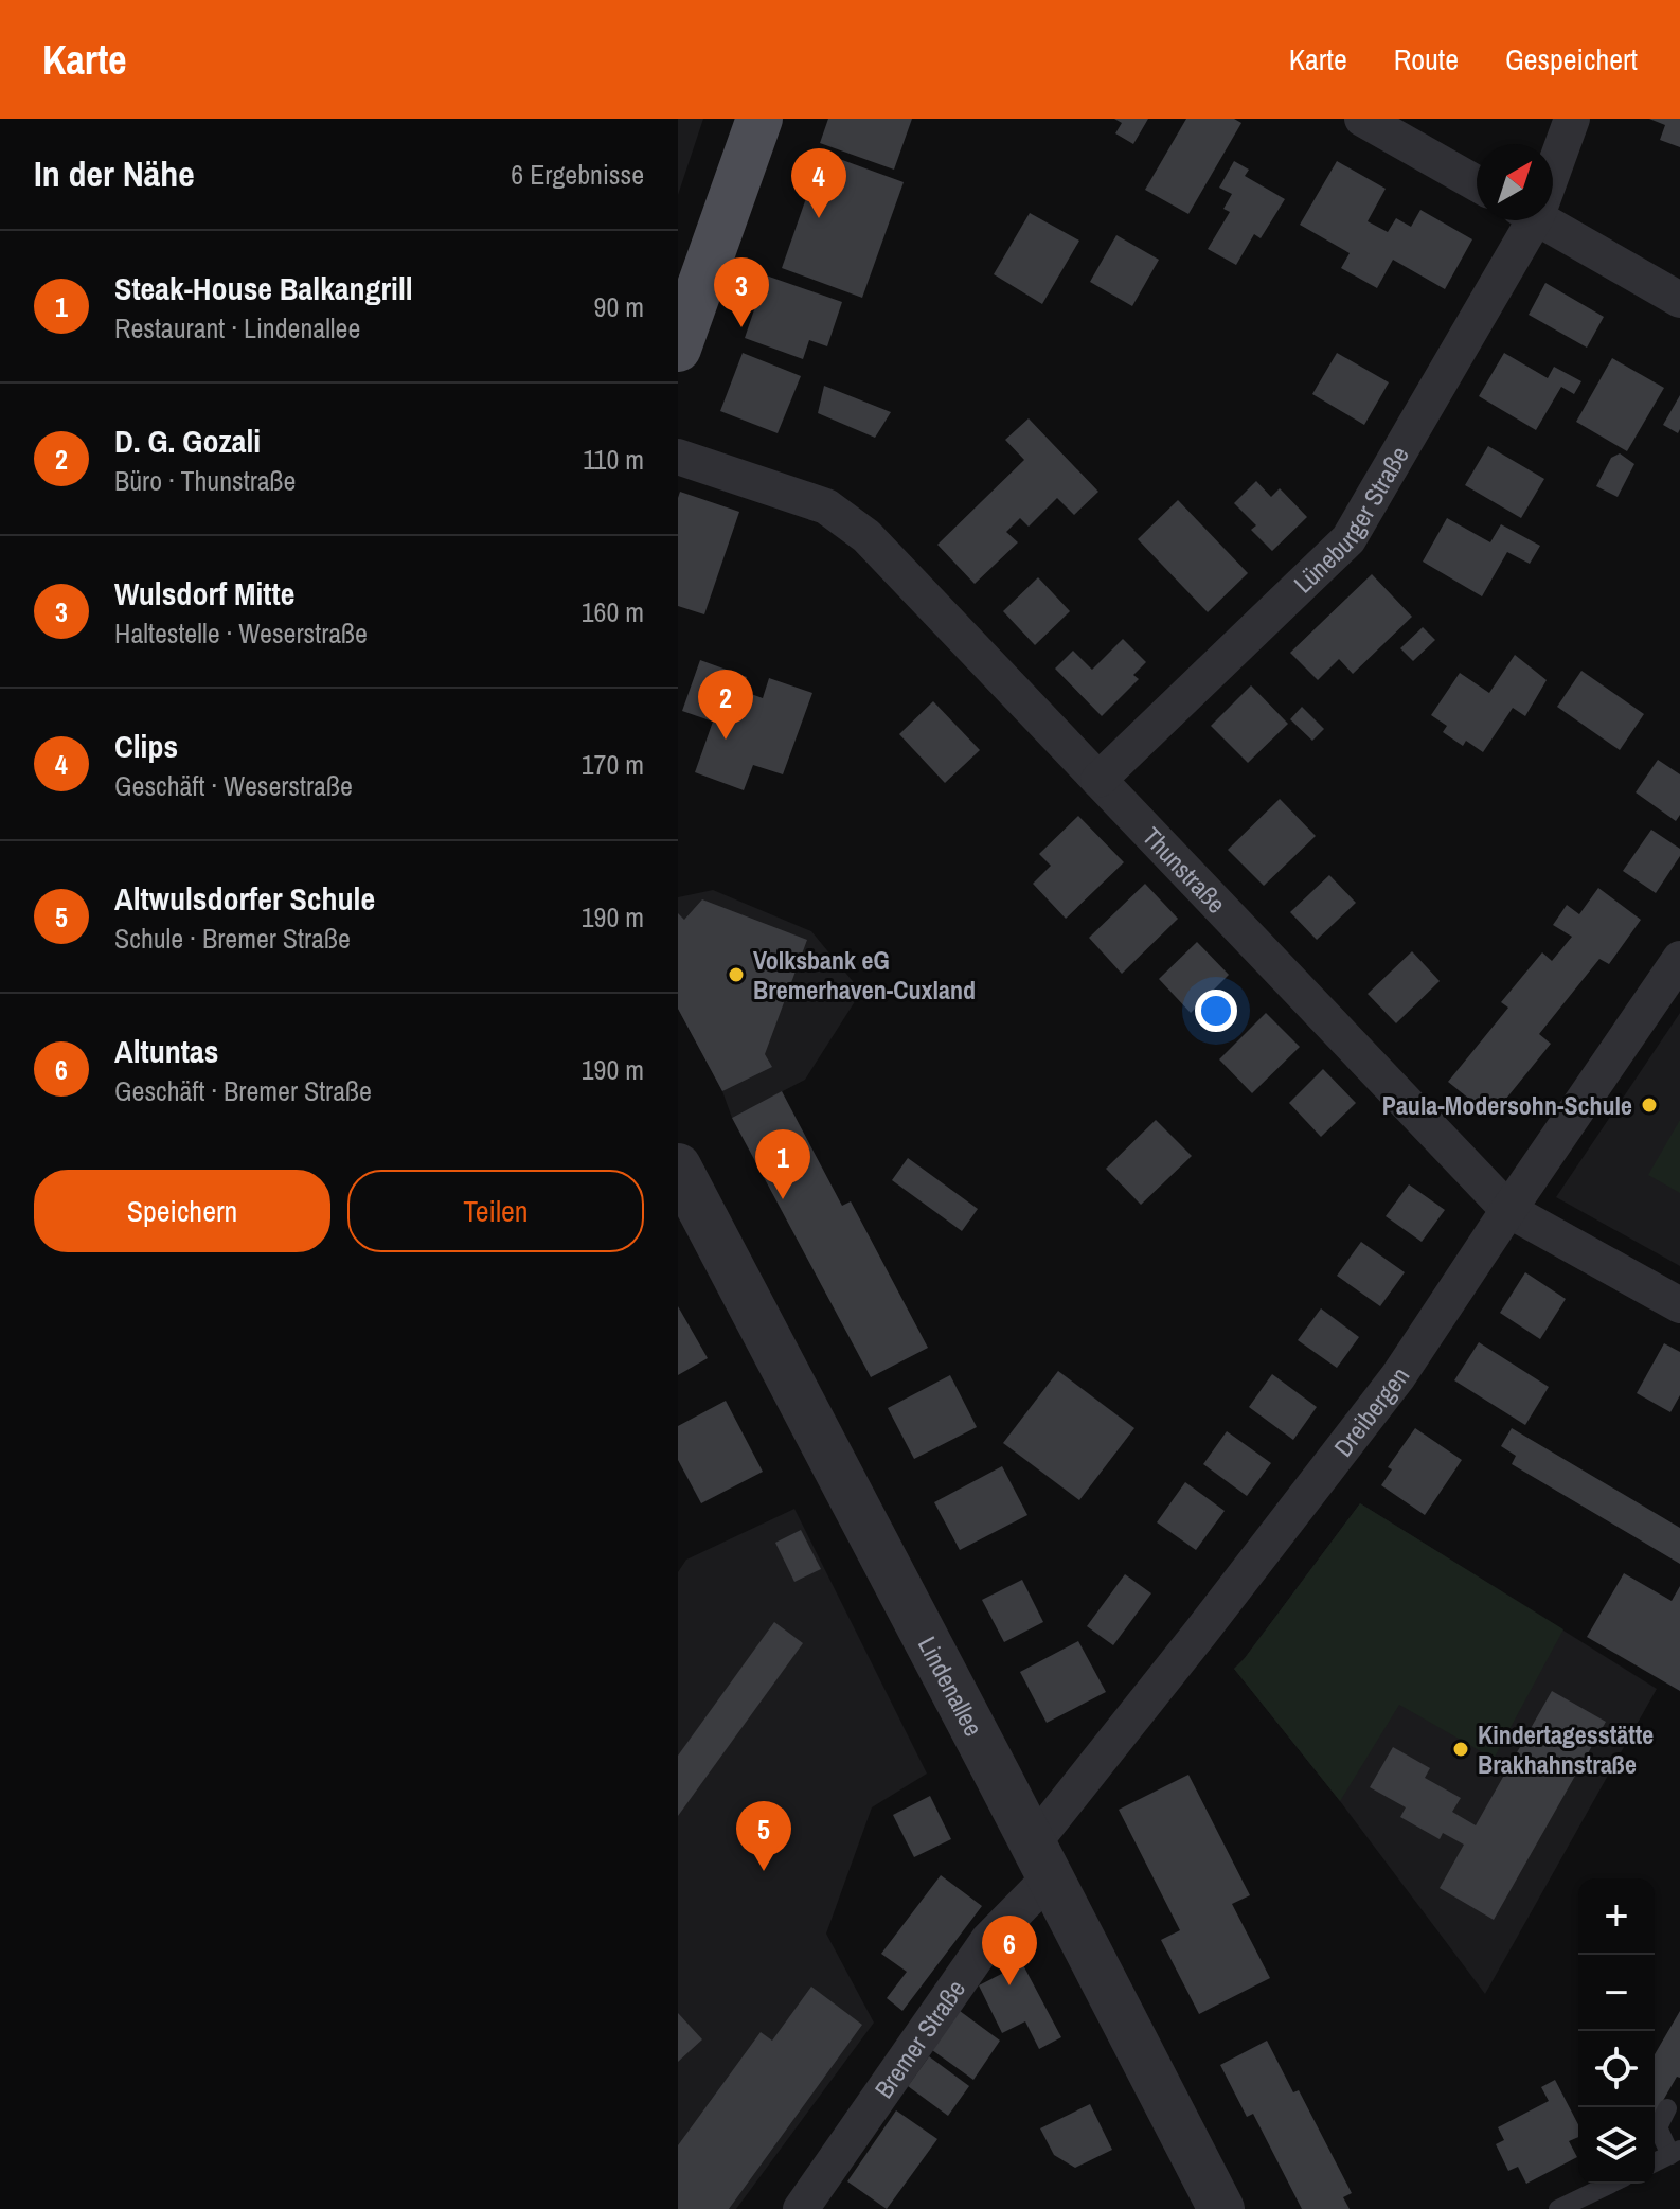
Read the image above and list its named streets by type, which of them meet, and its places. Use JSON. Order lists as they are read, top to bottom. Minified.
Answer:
{"streets":{"street":["Lüneburger Straße","Thunstraße","Dreibergen","Lindenallee","Bremer Straße"]},"crossings":[["Lüneburger Straße","Thunstraße"],["Thunstraße","Dreibergen"],["Dreibergen","Lindenallee"],["Dreibergen","Bremer Straße"],["Lindenallee","Bremer Straße"]],"places":["Volksbank eG Bremerhaven-Cuxland","Paula-Modersohn-Schule","Kindertagesstätte Brakhahnstraße"],"north":"top right","page":{"header":"Karte","nav":["Karte","Route","Gespeichert"],"heading":["In der Nähe","6 Ergebnisse"],"pins":["4","3","2","1","5","6"],"list":[{"mark":"1","name":"Steak-House Balkangrill","note":"Restaurant · Lindenallee","value":"90 m"},{"mark":"2","name":"D. G. Gozali","note":"Büro · Thunstraße","value":"110 m"},{"mark":"3","name":"Wulsdorf Mitte","note":"Haltestelle · Weserstraße","value":"160 m"},{"mark":"4","name":"Clips","note":"Geschäft · Weserstraße","value":"170 m"},{"mark":"5","name":"Altwulsdorfer Schule","note":"Schule · Bremer Straße","value":"190 m"},{"mark":"6","name":"Altuntas","note":"Geschäft · Bremer Straße","value":"190 m"}],"buttons":["Speichern","Teilen"],"map_buttons":["+","−"]}}
